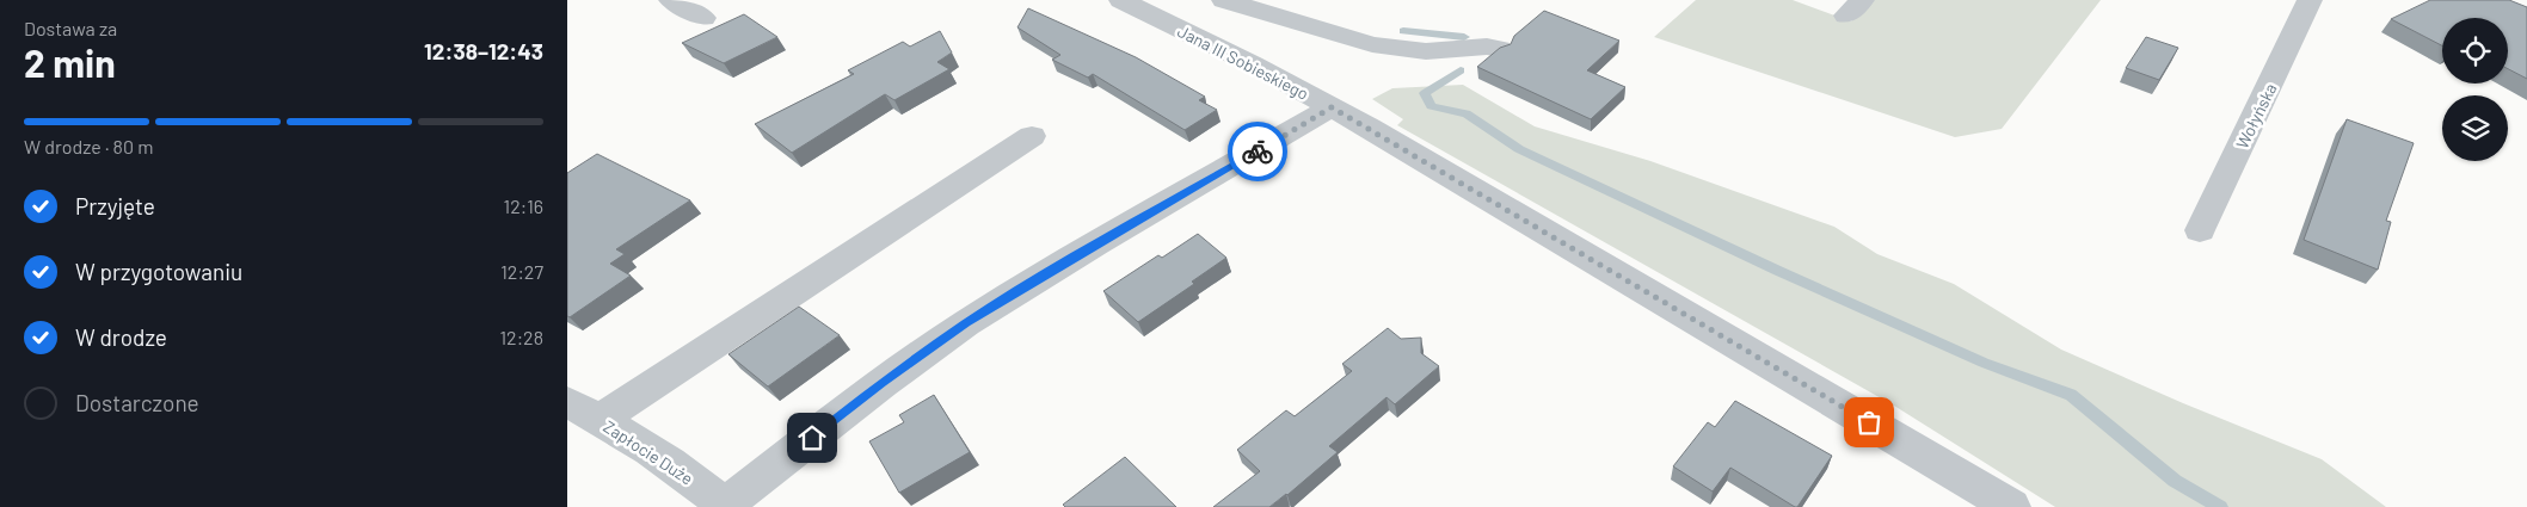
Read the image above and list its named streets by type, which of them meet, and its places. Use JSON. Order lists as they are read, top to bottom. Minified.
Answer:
{"streets":{"street":["Jana III Sobieskiego","Wołyńska","Zapłocie Duże"]},"page":{"heading":["2 min","Dostawa za","12:38–12:43"],"bar":"W drodze · 80 m","list":[["Przyjęte","12:16"],["W przygotowaniu","12:27"],["W drodze","12:28"],"Dostarczone"]}}
